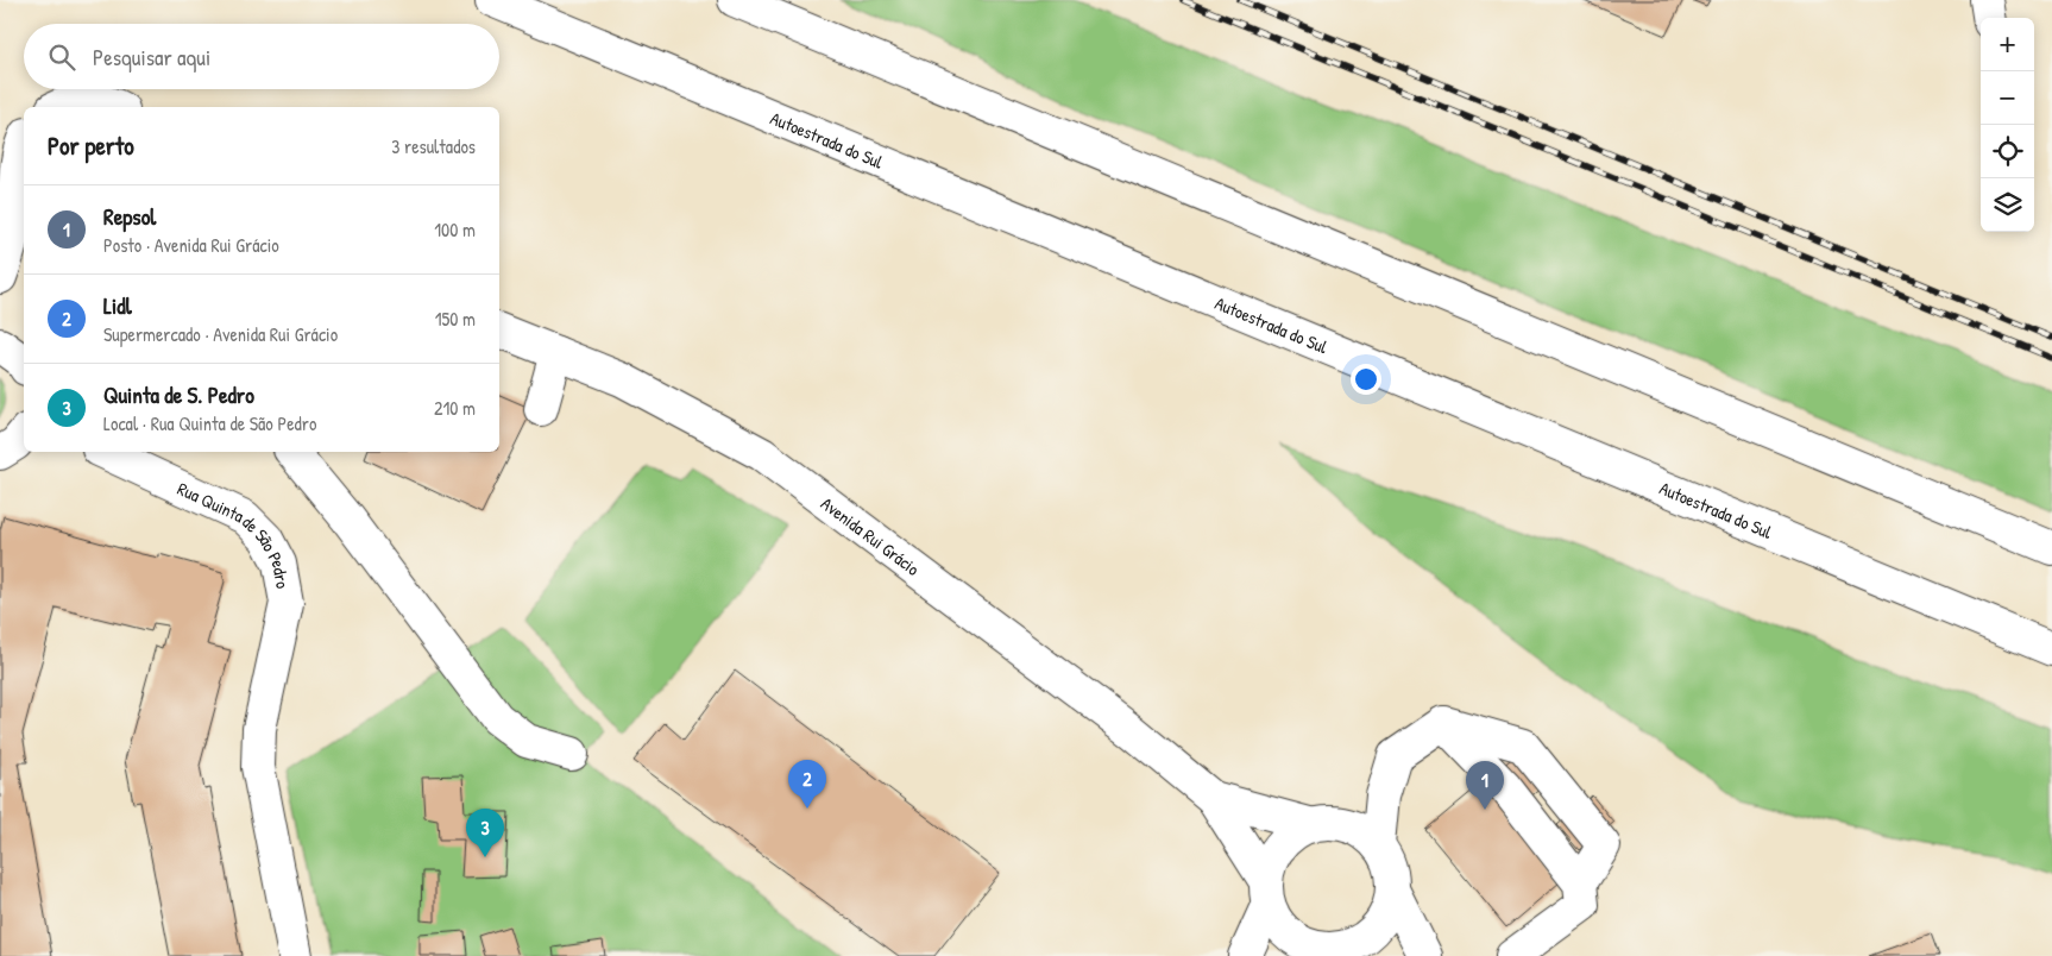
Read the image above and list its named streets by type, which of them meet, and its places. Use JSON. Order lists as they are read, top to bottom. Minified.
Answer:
{"streets":{"main road":["Autoestrada do Sul","Avenida Rui Grácio","Rua Quinta de São Pedro"]},"page":{"map_buttons":["+","−"],"search":"Pesquisar aqui","heading":["Por perto","3 resultados"],"list":[{"mark":"1","name":"Repsol","note":"Posto · Avenida Rui Grácio","value":"100 m"},{"mark":"2","name":"Lidl","note":"Supermercado · Avenida Rui Grácio","value":"150 m"},{"mark":"3","name":"Quinta de S. Pedro","note":"Local · Rua Quinta de São Pedro","value":"210 m"}],"pins":["2","1","3"]}}
